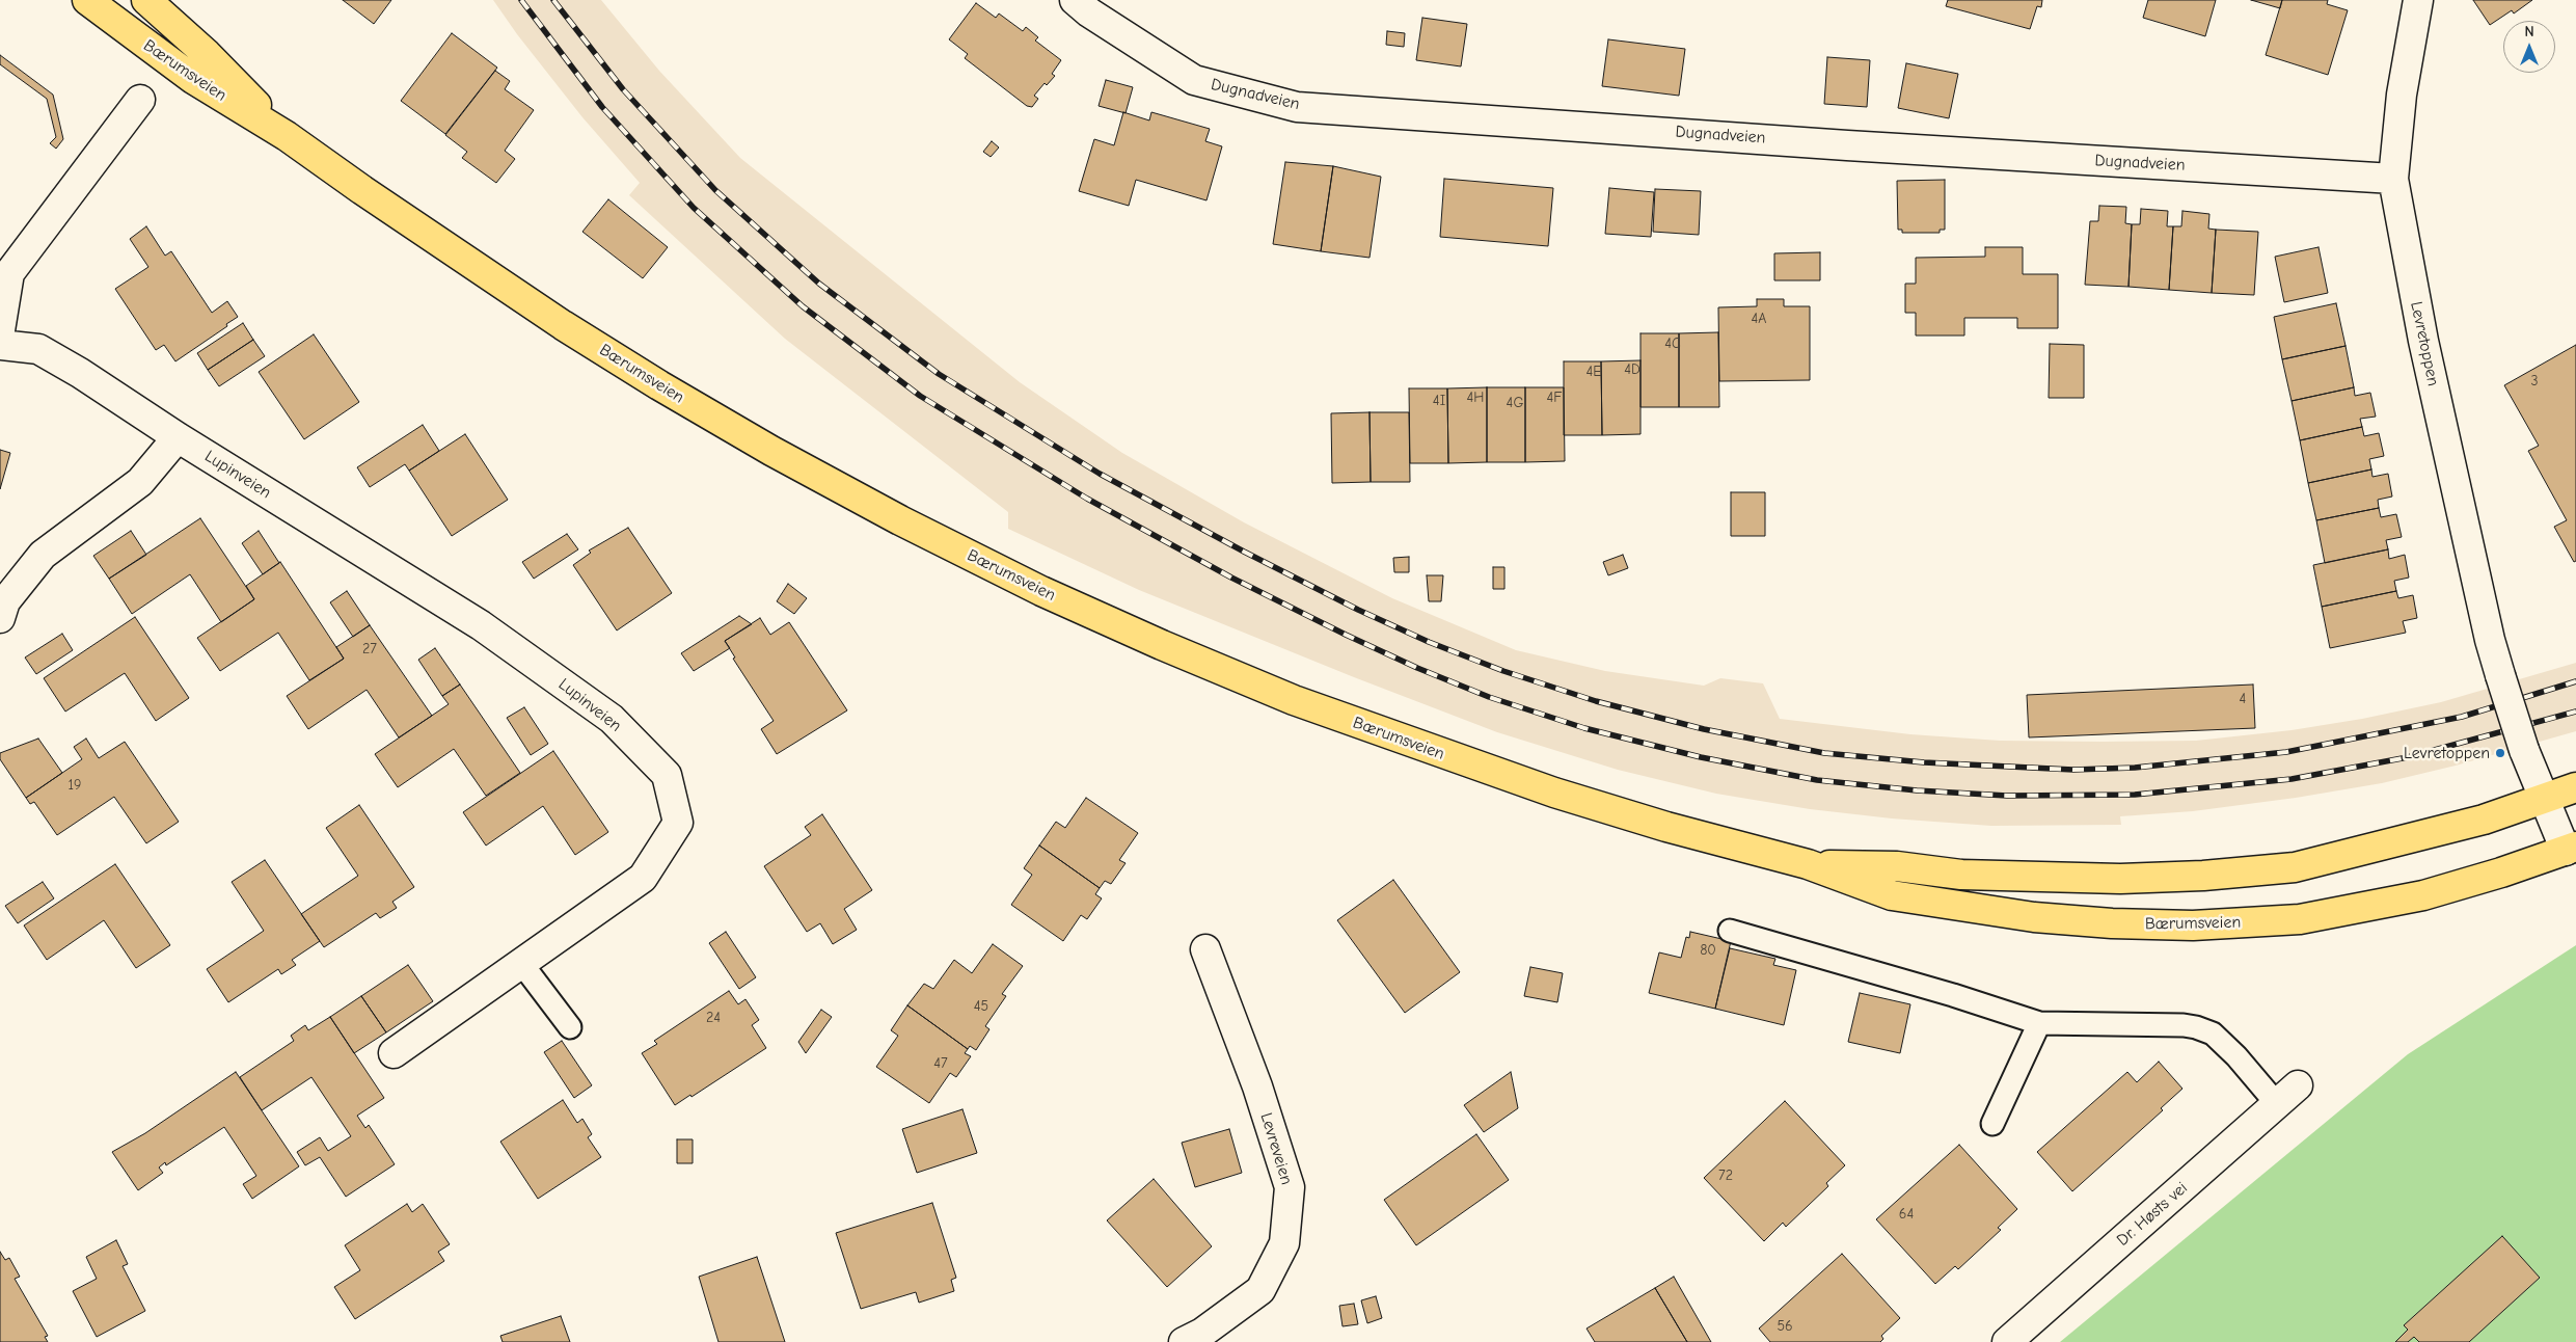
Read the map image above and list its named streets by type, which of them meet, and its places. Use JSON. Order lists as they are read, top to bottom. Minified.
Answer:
{"streets":{"main road":["Bærumsveien"],"street":["Dugnadveien","Levretoppen","Lupinveien","Levreveien","Dr. Høsts vei"]},"crossings":[["Bærumsveien","Levretoppen"],["Dugnadveien","Levretoppen"]],"places":["Levretoppen"],"house_numbers":["4A","4C","4D","4E","3","4H","4F","4I","4G","27","4","19","80","45","24","47","72","64","56"],"north":"top"}
